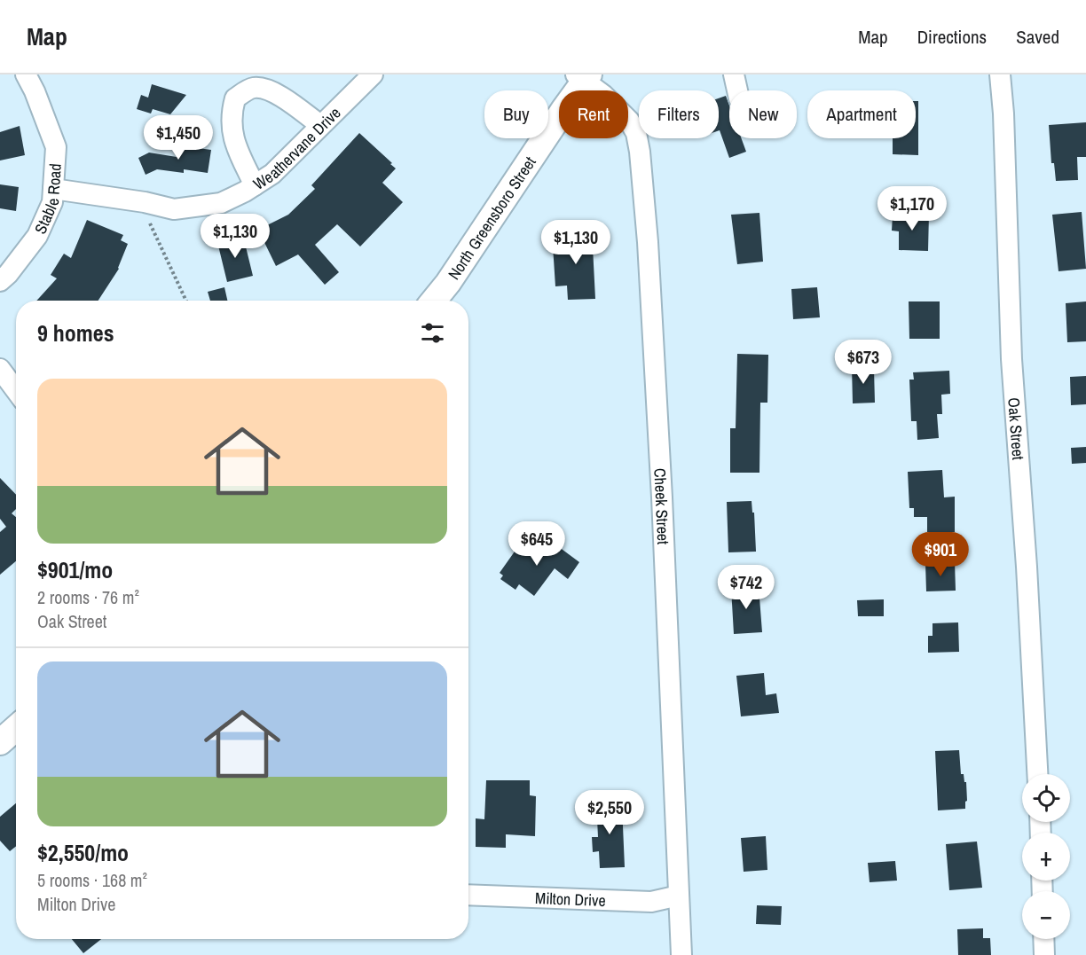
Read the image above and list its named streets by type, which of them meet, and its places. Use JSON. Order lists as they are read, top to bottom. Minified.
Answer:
{"streets":{"main road":["North Greensboro Street"],"street":["Weathervane Drive","Stable Road","Oak Street","Cheek Street","Milton Drive"]},"crossings":[["Weathervane Drive","Stable Road"],["North Greensboro Street","Cheek Street"],["Cheek Street","Milton Drive"]],"page":{"header":"Map","nav":["Map","Directions","Saved"],"chip":["Buy","Rent","Filters","New","Apartment"],"price":["$1,450","$1,170","$1,130","$1,130","$673","$645","$901","$742","$2,550"],"heading":"9 homes","list":[{"name":"$901/mo","note":"2 rooms · 76 m² · Oak Street"},{"name":"$2,550/mo","note":"5 rooms · 168 m² · Milton Drive"}],"map_buttons":["+","−"]}}
